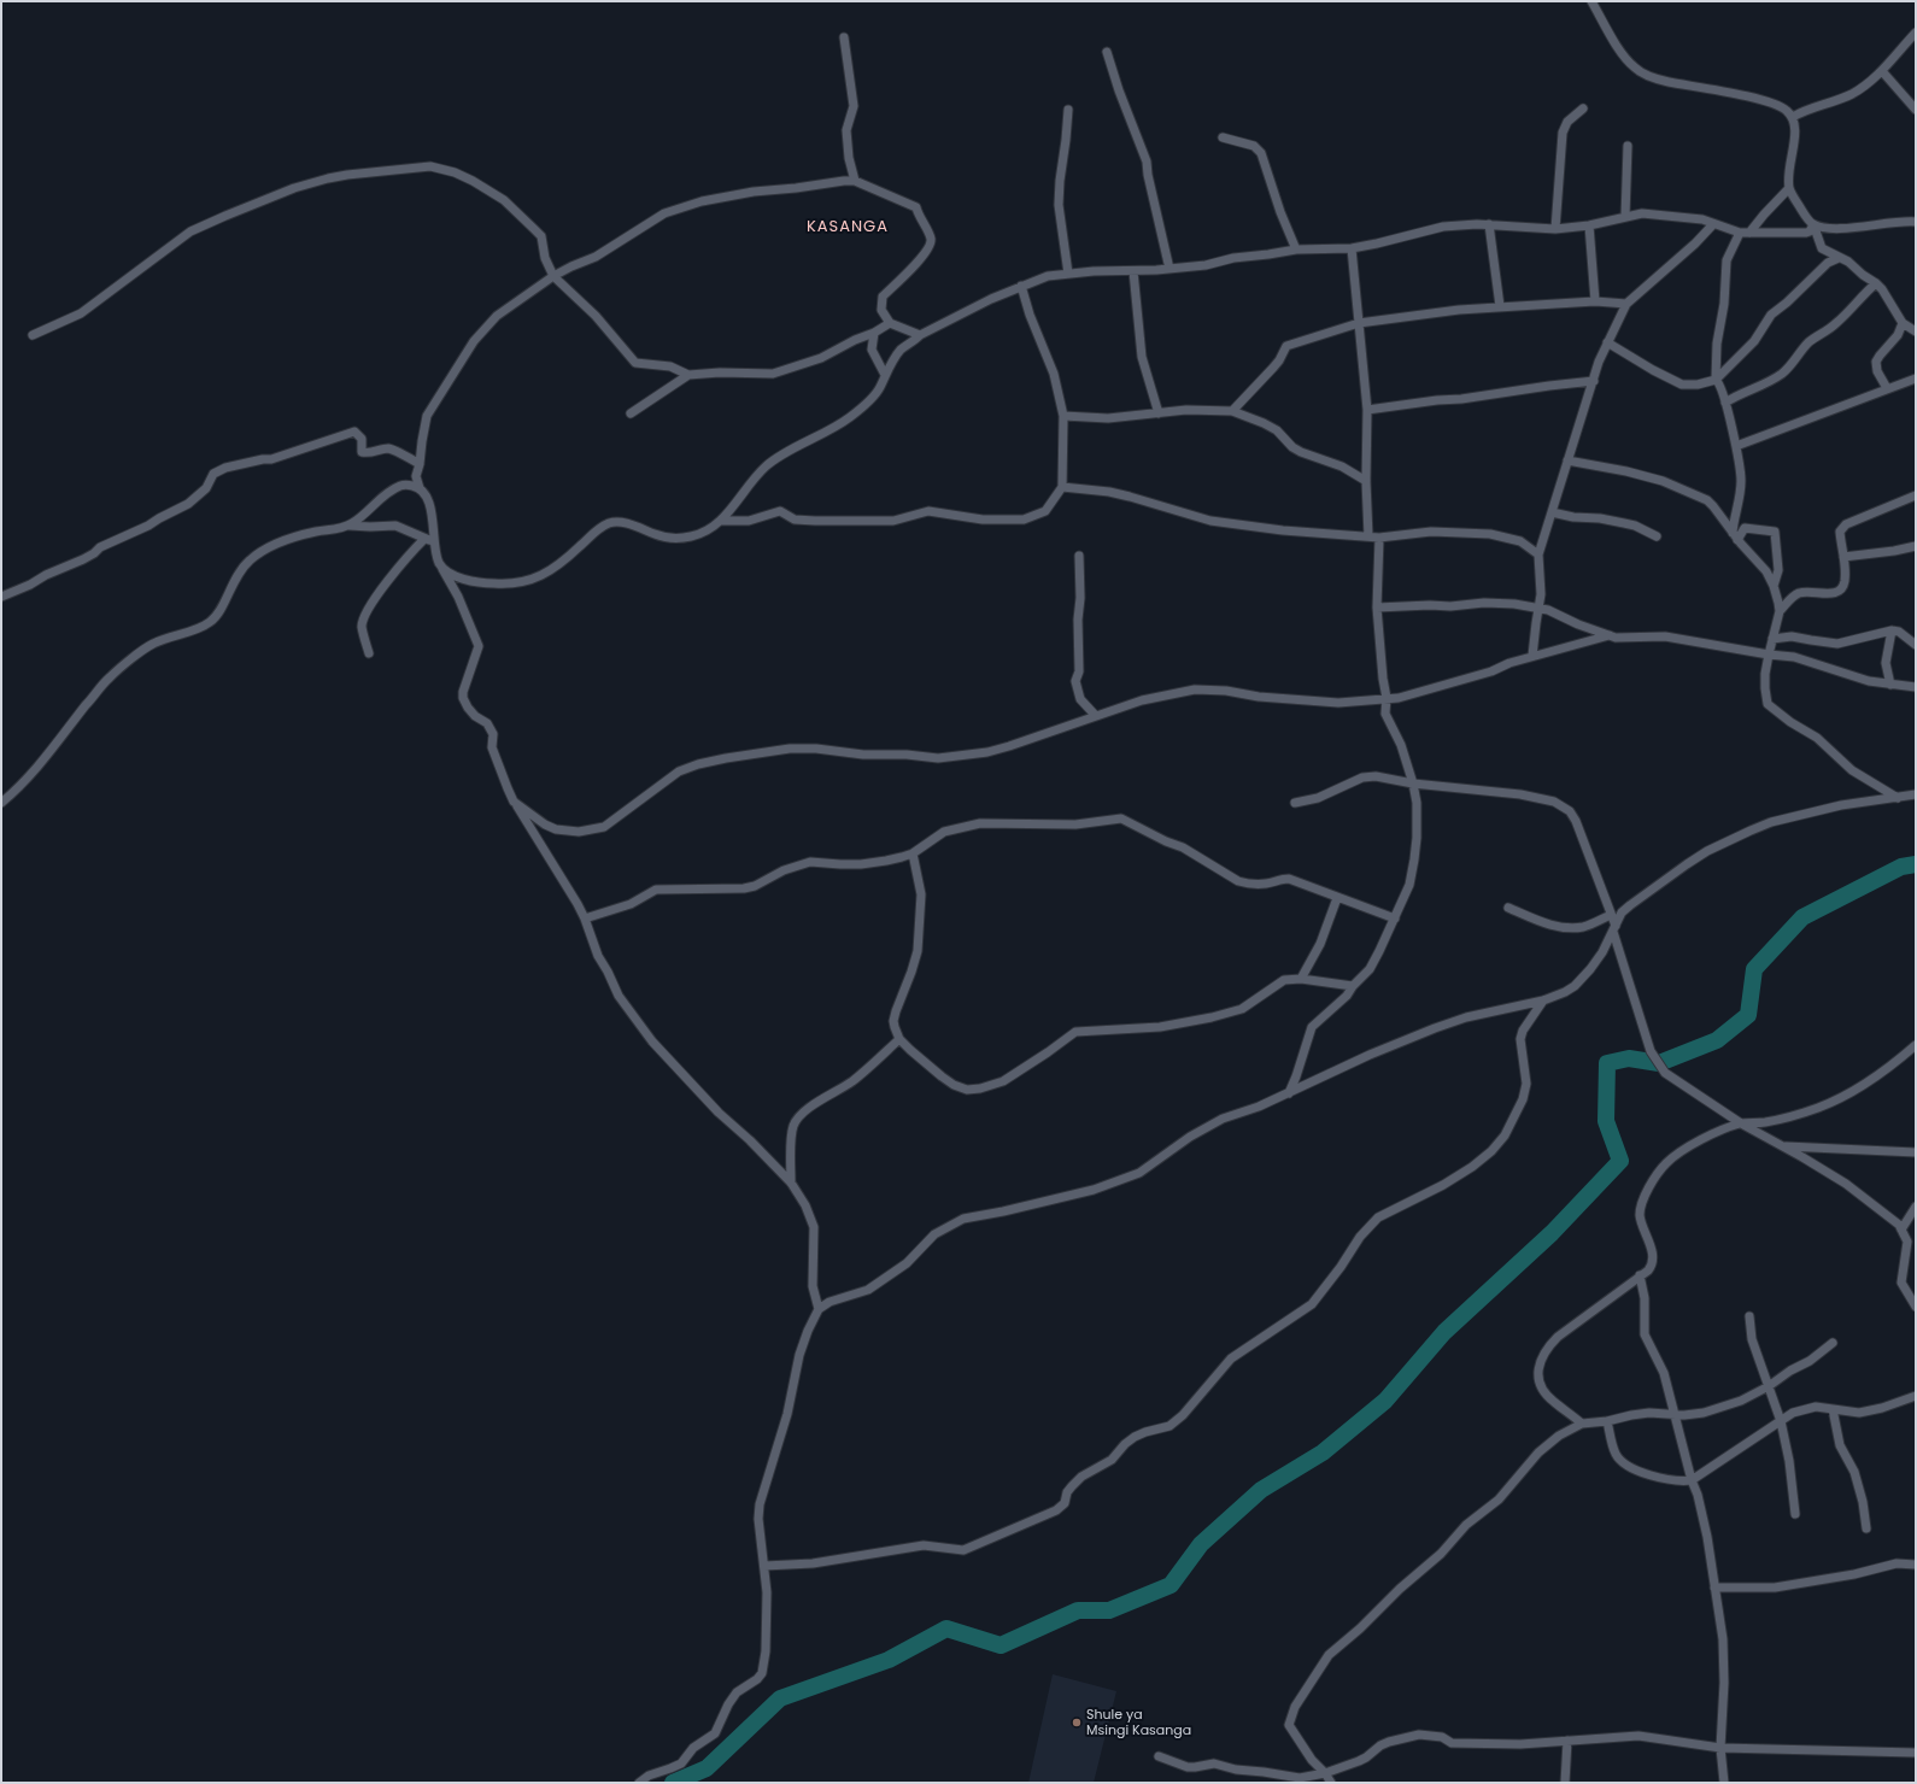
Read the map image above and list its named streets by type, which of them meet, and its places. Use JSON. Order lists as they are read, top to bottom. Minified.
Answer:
{"districts":["KASANGA"],"places":["Shule ya Msingi Kasanga"]}
